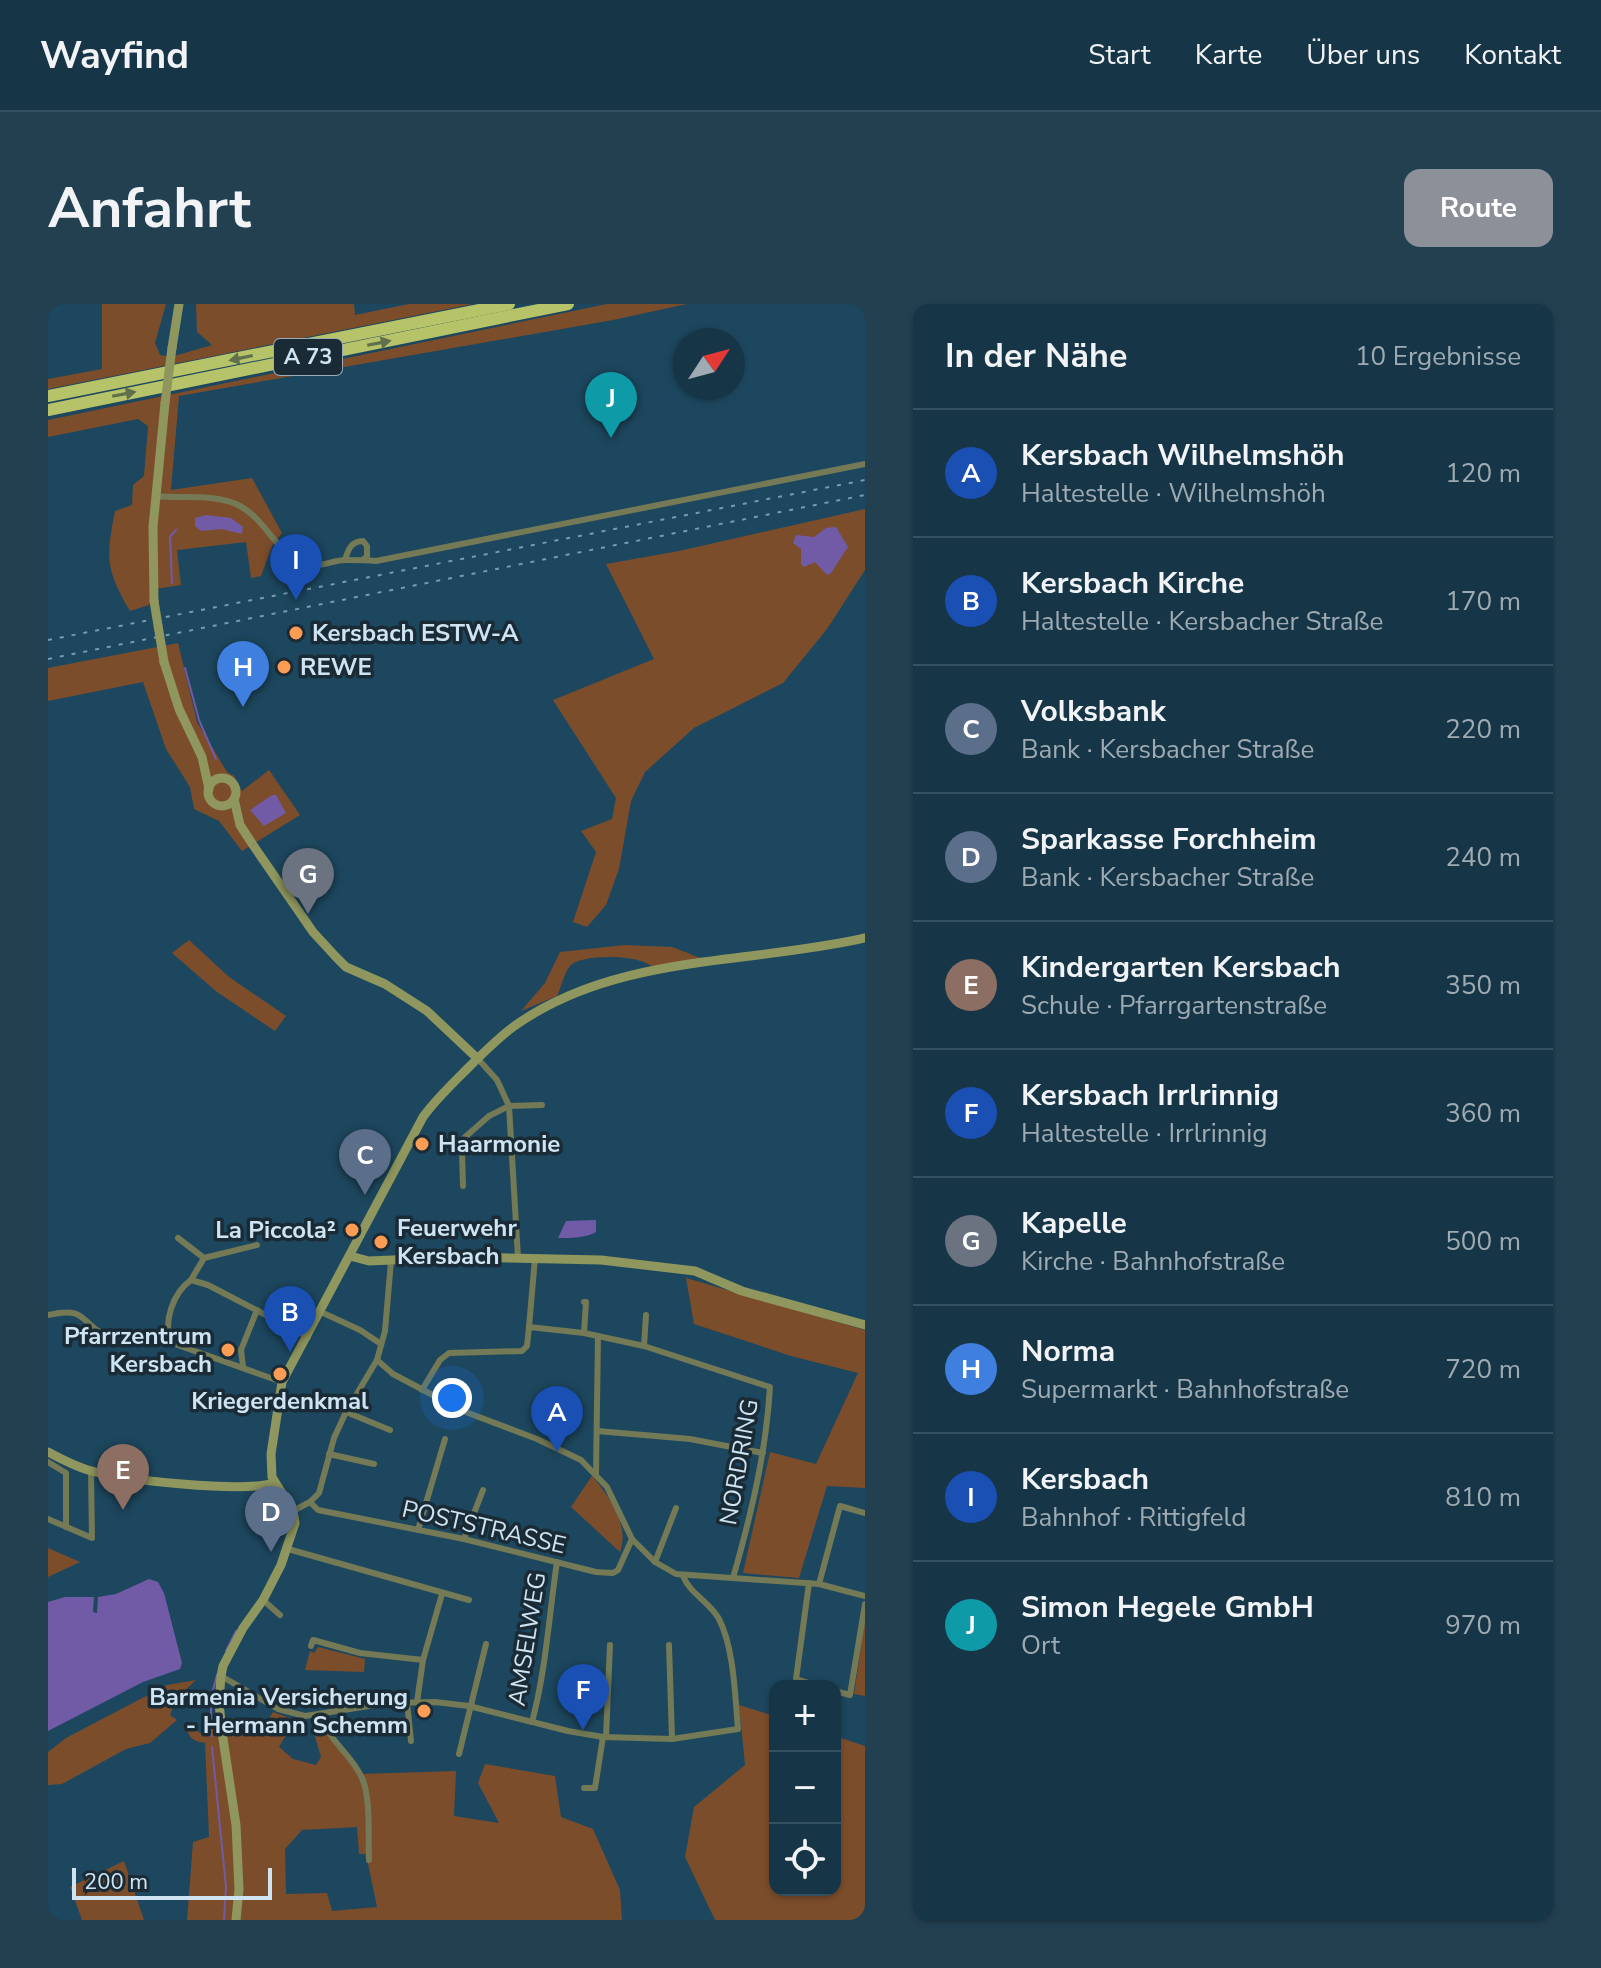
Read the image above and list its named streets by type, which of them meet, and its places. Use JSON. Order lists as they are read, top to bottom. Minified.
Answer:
{"streets":{"highway":["A 73"],"street":["NORDRING","POSTSTRASSE","AMSELWEG"]},"crossings":[["POSTSTRASSE","AMSELWEG"]],"places":["Kersbach ESTW-A","REWE","Haarmonie","La Piccola²","Feuerwehr Kersbach","Pfarrzentrum Kersbach","Kriegerdenkmal","Barmenia Versicherung - Hermann Schemm"],"scale_bar":"200 m","north":"top right","page":{"header":"Wayfind","nav":["Start","Karte","Über uns","Kontakt"],"buttons":"Route","title":"Anfahrt","heading":["In der Nähe","10 Ergebnisse"],"pins":["J","I","H","G","C","B","A","E","D","F"],"list":[{"mark":"A","name":"Kersbach Wilhelmshöh","note":"Haltestelle · Wilhelmshöh","value":"120 m"},{"mark":"B","name":"Kersbach Kirche","note":"Haltestelle · Kersbacher Straße","value":"170 m"},{"mark":"C","name":"Volksbank","note":"Bank · Kersbacher Straße","value":"220 m"},{"mark":"D","name":"Sparkasse Forchheim","note":"Bank · Kersbacher Straße","value":"240 m"},{"mark":"E","name":"Kindergarten Kersbach","note":"Schule · Pfarrgartenstraße","value":"350 m"},{"mark":"F","name":"Kersbach Irrlrinnig","note":"Haltestelle · Irrlrinnig","value":"360 m"},{"mark":"G","name":"Kapelle","note":"Kirche · Bahnhofstraße","value":"500 m"},{"mark":"H","name":"Norma","note":"Supermarkt · Bahnhofstraße","value":"720 m"},{"mark":"I","name":"Kersbach","note":"Bahnhof · Rittigfeld","value":"810 m"},{"mark":"J","name":"Simon Hegele GmbH","note":"Ort","value":"970 m"}],"map_buttons":["+","−"],"scale":"200 m"}}
